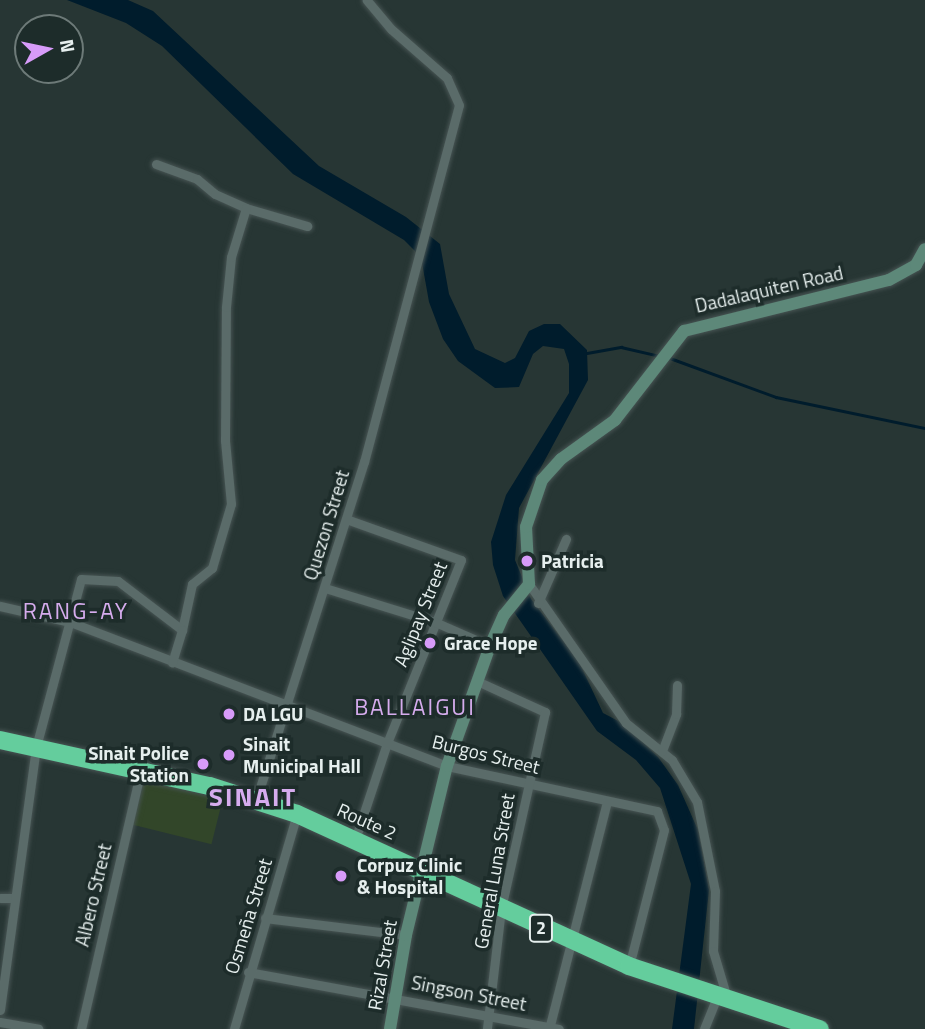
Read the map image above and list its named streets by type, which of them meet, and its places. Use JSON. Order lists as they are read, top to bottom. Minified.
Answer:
{"streets":{"highway":["Route 2","2"],"street":["Dadalaquiten Road","Quezon Street","Aglipay Street","Burgos Street","General Luna Street","Albero Street","Osmeña Street","Rizal Street","Singson Street"]},"crossings":[["Dadalaquiten Road","Rizal Street"],["Quezon Street","Aglipay Street"],["Quezon Street","Burgos Street"],["Quezon Street","Route 2"],["Aglipay Street","Burgos Street"],["Aglipay Street","Route 2"],["Burgos Street","Route 2"],["Burgos Street","General Luna Street"],["Burgos Street","Rizal Street"],["Route 2","General Luna Street"],["Route 2","Albero Street"],["Route 2","Osmeña Street"],["Route 2","Rizal Street"],["General Luna Street","Rizal Street"],["General Luna Street","Singson Street"],["Osmeña Street","Singson Street"],["Rizal Street","Singson Street"]],"districts":["RANG-AY","BALLAIGUI","SINAIT"],"places":["Patricia","Grace Hope","DA LGU","Sinait Municipal Hall","Sinait Police Station","Corpuz Clinic & Hospital"],"north":"right"}
